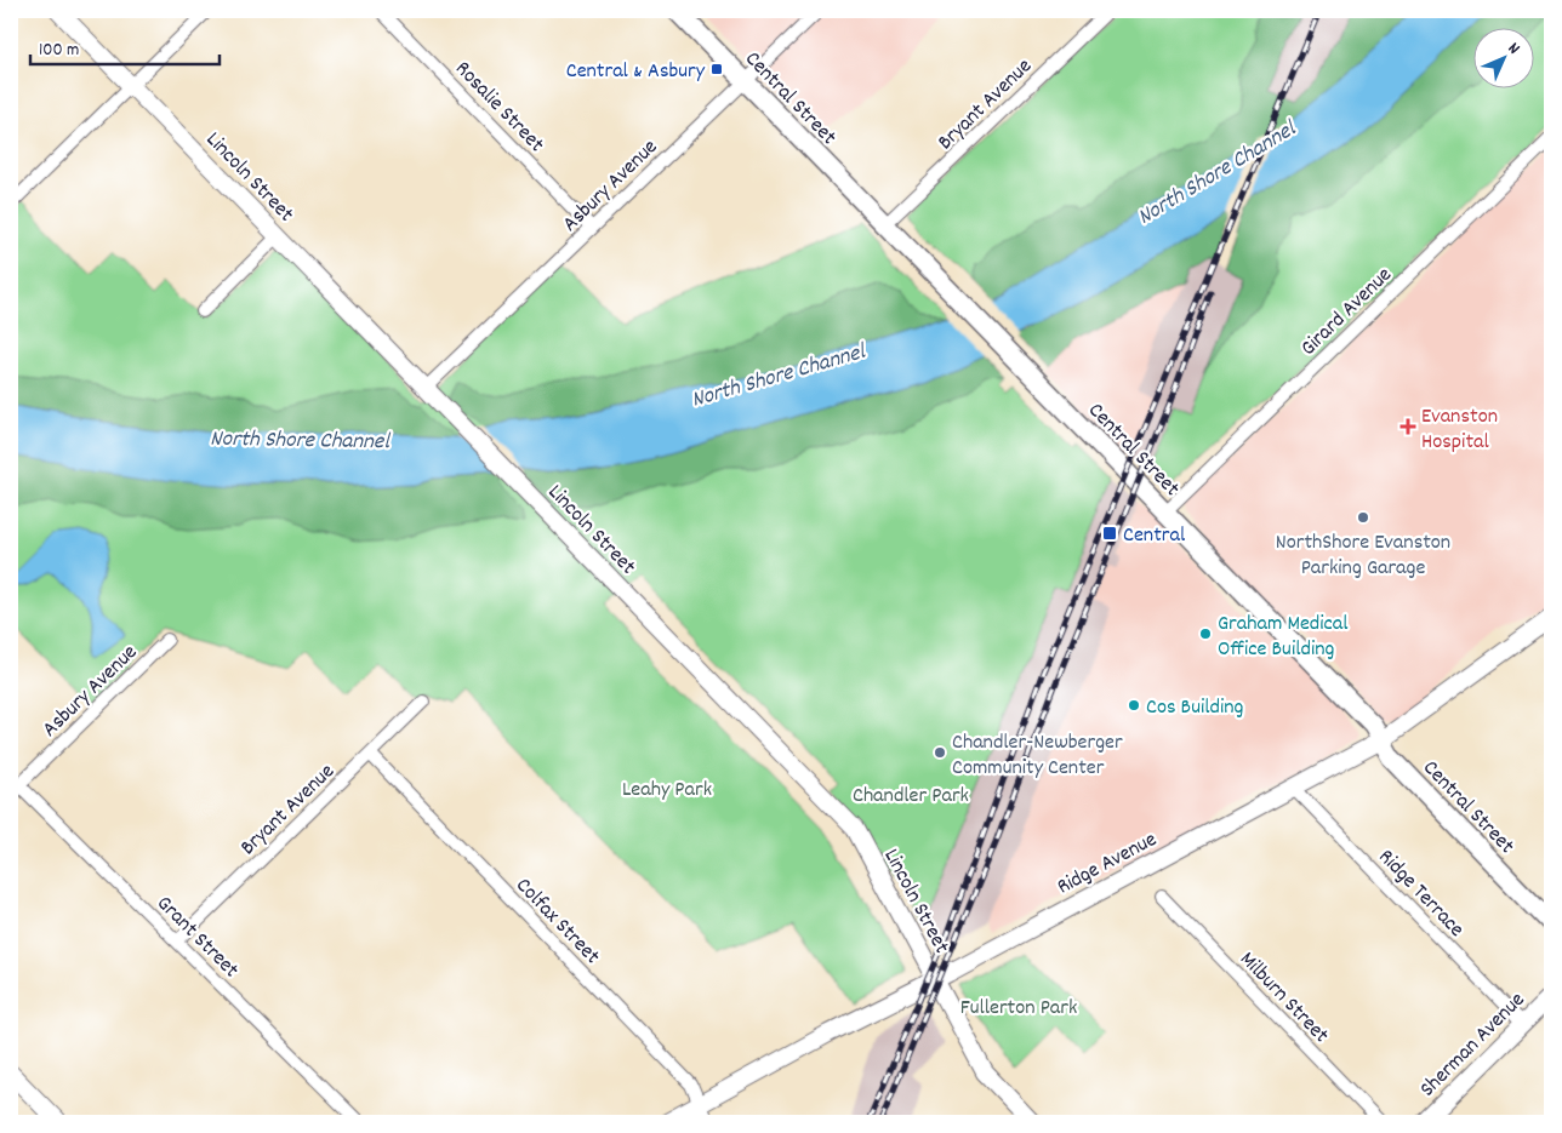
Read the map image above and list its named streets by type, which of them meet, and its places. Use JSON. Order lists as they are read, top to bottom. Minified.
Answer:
{"streets":{"main road":["Central Street"],"street":["Bryant Avenue","Rosalie Street","Lincoln Street","Asbury Avenue","Girard Avenue","Ridge Avenue","Ridge Terrace","Colfax Street","Grant Street","Milburn Street","Sherman Avenue"]},"crossings":[["Central Street","Bryant Avenue"],["Central Street","Asbury Avenue"],["Central Street","Girard Avenue"],["Central Street","Ridge Avenue"],["Bryant Avenue","Colfax Street"],["Bryant Avenue","Grant Street"],["Rosalie Street","Asbury Avenue"],["Lincoln Street","Asbury Avenue"],["Lincoln Street","Ridge Avenue"],["Asbury Avenue","Grant Street"],["Ridge Avenue","Ridge Terrace"],["Ridge Avenue","Colfax Street"],["Ridge Terrace","Sherman Avenue"]],"water":["North Shore Channel"],"parks":["Leahy Park","Chandler Park","Fullerton Park"],"places":{"transit":["Central & Asbury","Central"],"health":["Evanston Hospital"],"other":["NorthShore Evanston Parking Garage","Graham Medical Office Building","Cos Building","Chandler-Newberger Community Center"]},"scale_bar":"100 m","north":"top right"}
